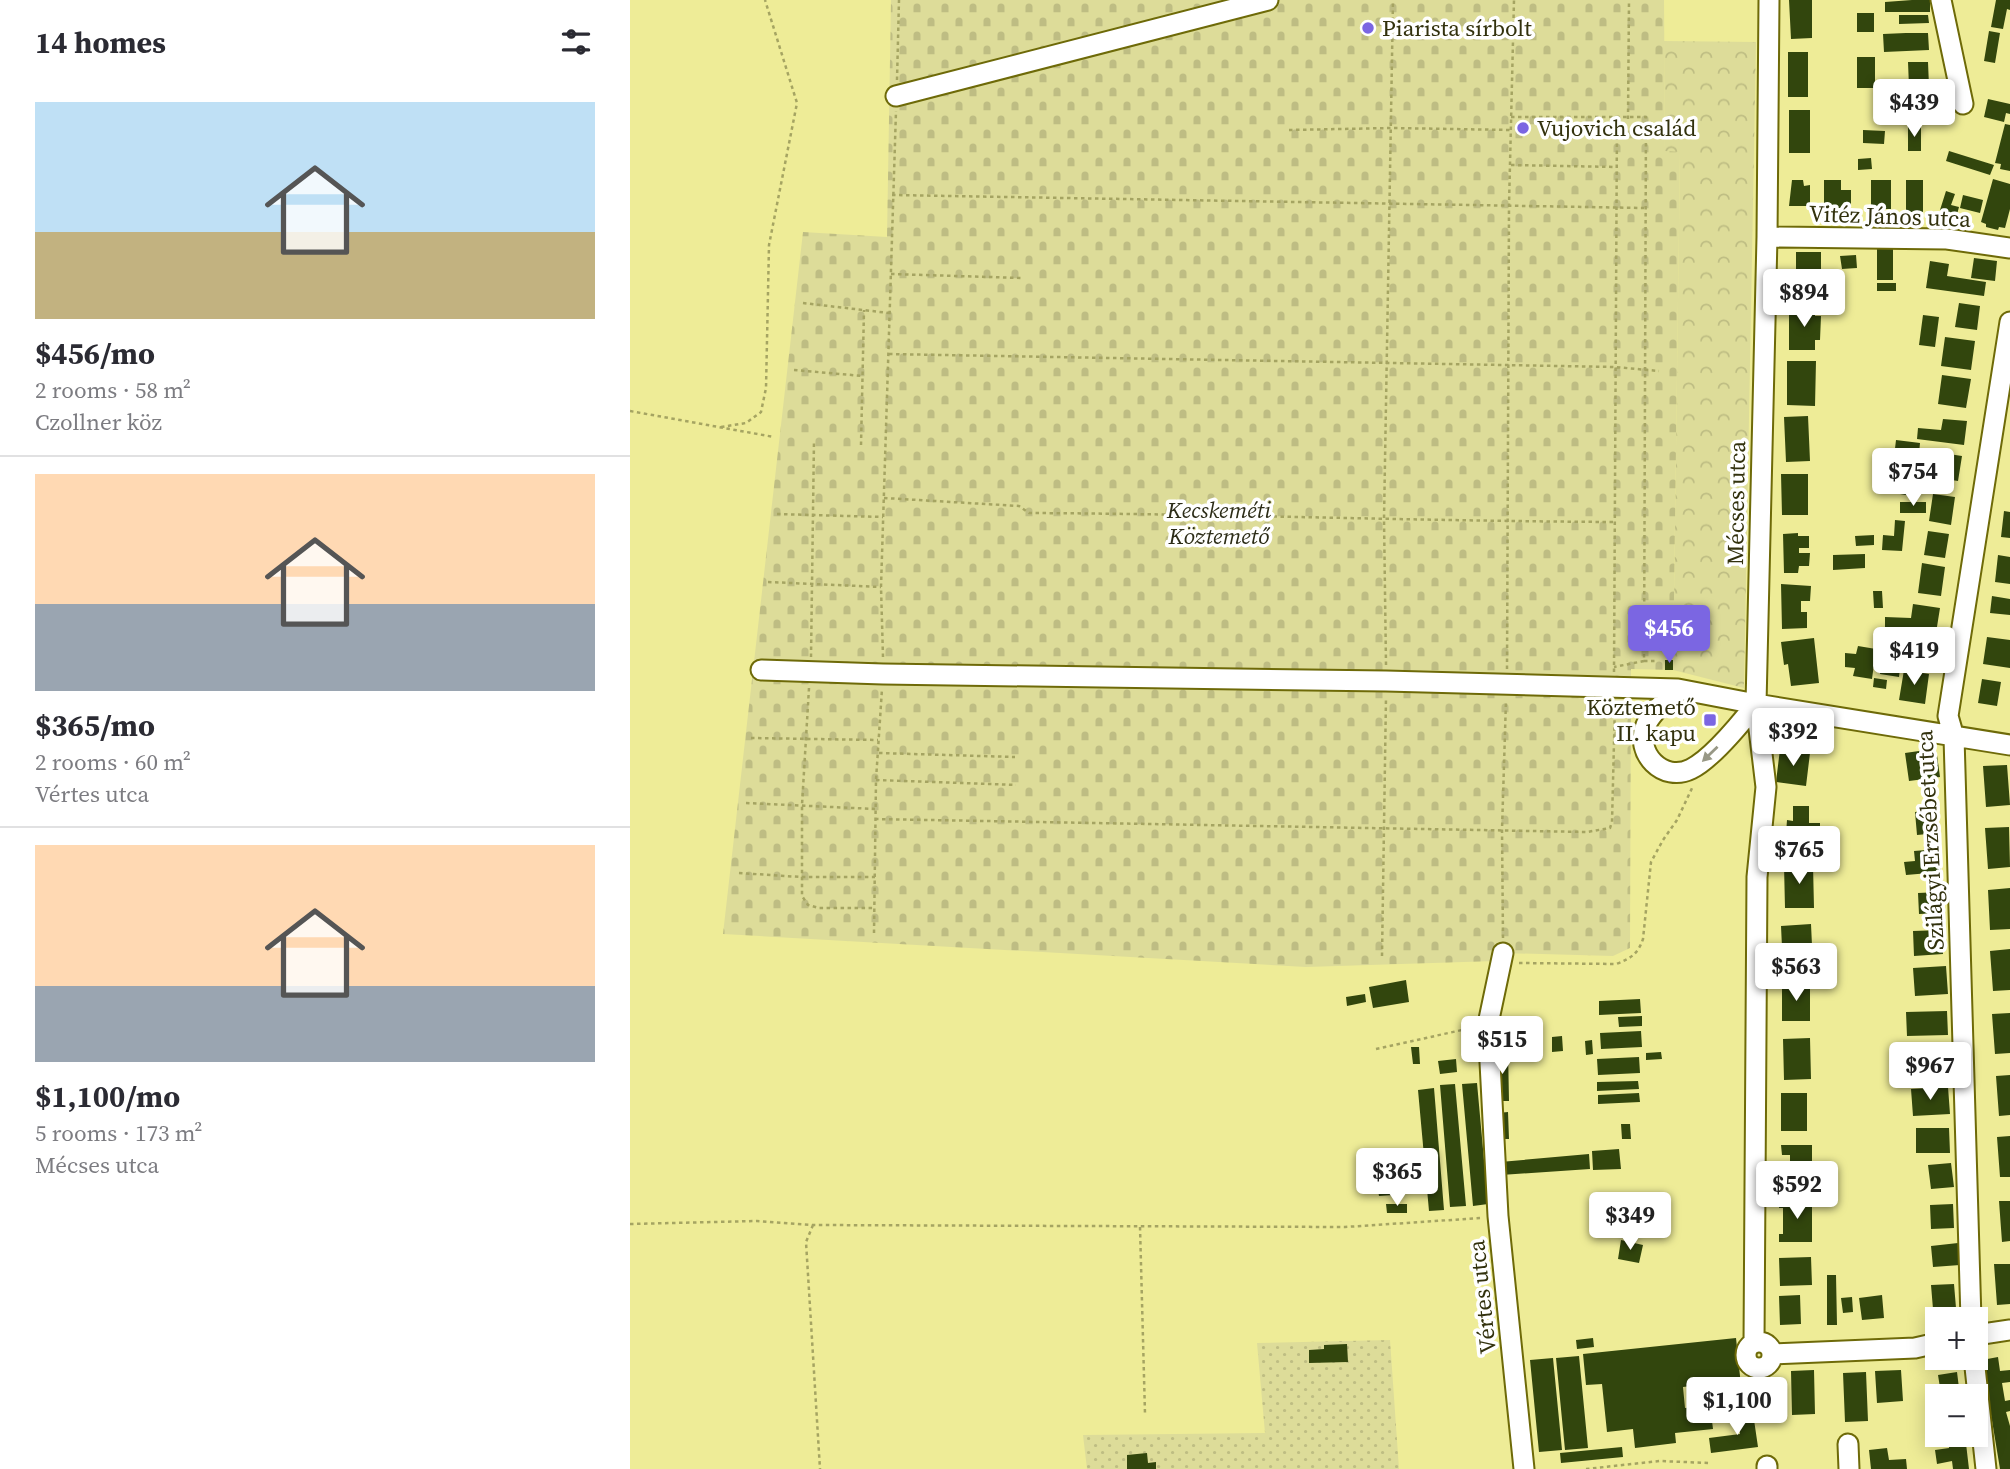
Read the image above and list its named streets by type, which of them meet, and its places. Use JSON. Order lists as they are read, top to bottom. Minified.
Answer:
{"streets":{"street":["Vitéz János utca","Mécses utca","Szilágyi Erzsébet utca","Vértes utca"]},"crossings":[["Vitéz János utca","Mécses utca"]],"parks":["Kecskeméti Köztemető"],"places":{"other":["Piarista sírbolt","Vujovich család"],"transit":["Köztemető II. kapu"]},"page":{"heading":"14 homes","price":["$439","$894","$754","$456","$419","$392","$765","$563","$515","$967","$365","$592","$349","$1,100"],"list":[{"name":"$456/mo","note":"2 rooms · 58 m² · Czollner köz"},{"name":"$365/mo","note":"2 rooms · 60 m² · Vértes utca"},{"name":"$1,100/mo","note":"5 rooms · 173 m² · Mécses utca"}],"map_buttons":["+","−"]}}
